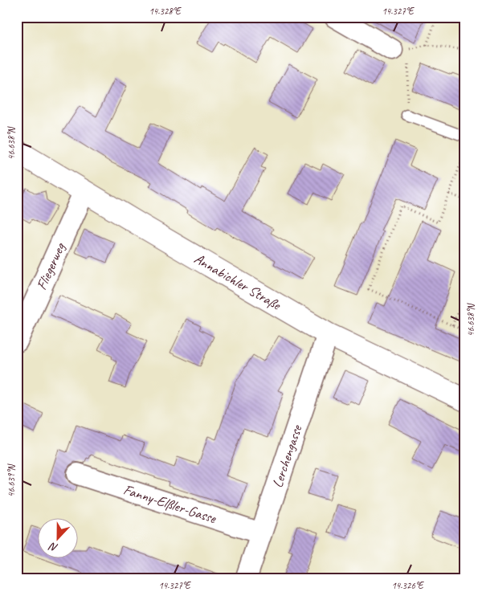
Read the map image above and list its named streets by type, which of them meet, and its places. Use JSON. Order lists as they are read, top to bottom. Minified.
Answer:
{"streets":{"street":["Fliegerweg","Annabichler Straße","Lerchengasse","Fanny-Elßler-Gasse"]},"crossings":[["Fliegerweg","Annabichler Straße"],["Annabichler Straße","Lerchengasse"],["Lerchengasse","Fanny-Elßler-Gasse"]],"north":"bottom","coordinates":["14.328°E","14.327°E","46.638°N","46.639°N","14.326°E"]}
